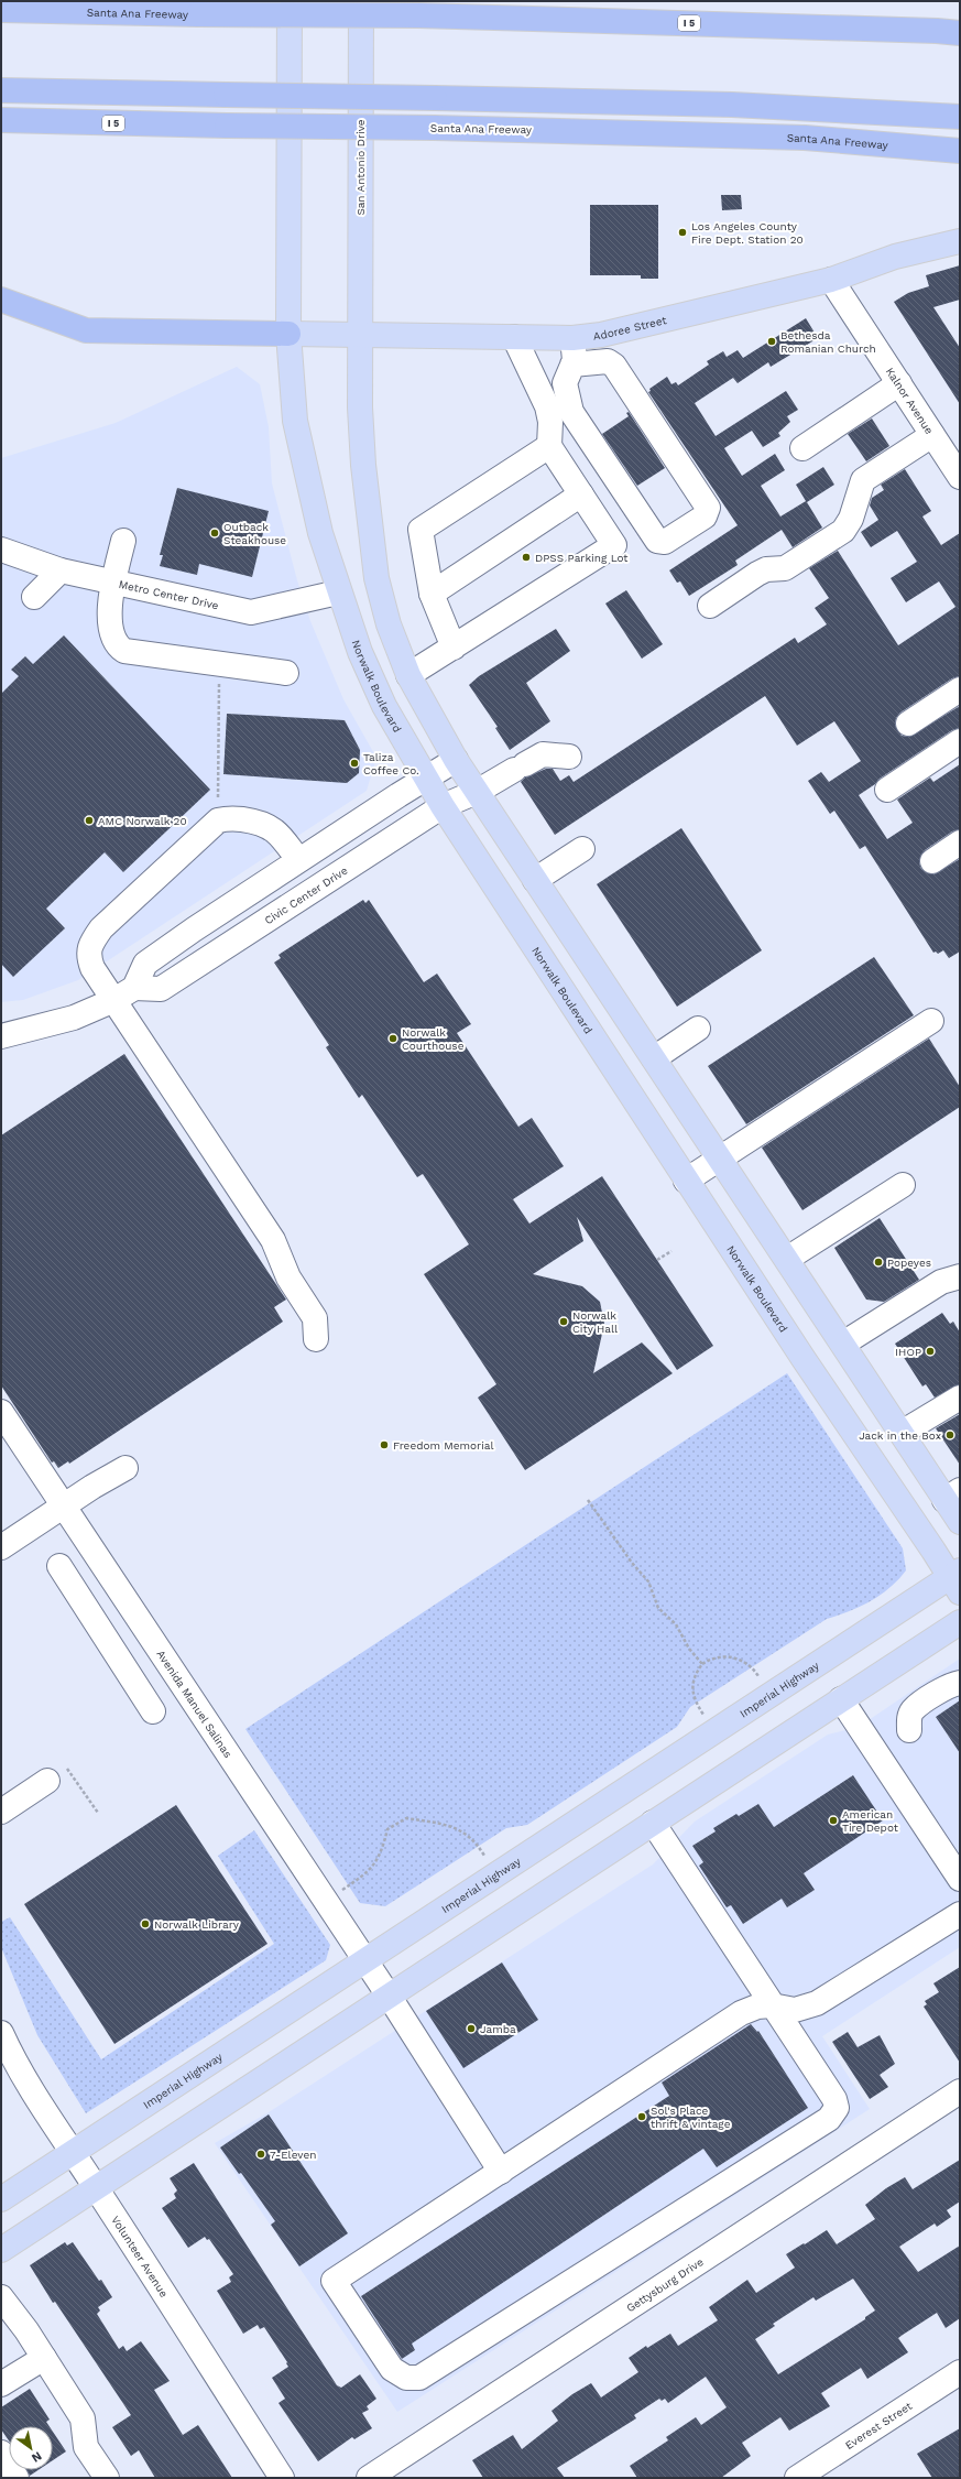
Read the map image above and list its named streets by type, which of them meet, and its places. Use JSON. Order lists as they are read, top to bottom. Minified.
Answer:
{"streets":{"highway":["Santa Ana Freeway","I 5"],"main road":["San Antonio Drive","Adoree Street","Norwalk Boulevard","Imperial Highway"],"street":["Kalnor Avenue","Metro Center Drive","Civic Center Drive","Avenida Manuel Salinas","Volunteer Avenue","Gettysburg Drive","Everest Street"]},"crossings":[["San Antonio Drive","Adoree Street"],["Adoree Street","Kalnor Avenue"],["Adoree Street","Norwalk Boulevard"],["Metro Center Drive","Norwalk Boulevard"],["Norwalk Boulevard","Civic Center Drive"],["Norwalk Boulevard","Imperial Highway"],["Imperial Highway","Avenida Manuel Salinas"],["Imperial Highway","Volunteer Avenue"]],"places":["Los Angeles County Fire Dept. Station 20","Bethesda Romanian Church","Outback Steakhouse","DPSS Parking Lot","Taliza Coffee Co.","AMC Norwalk 20","Norwalk Courthouse","Popeyes","Norwalk City Hall","IHOP","Jack in the Box","Freedom Memorial","American Tire Depot","Norwalk Library","Jamba","Sol's Place thrift & vintage","7-Eleven"],"north":"bottom right"}
